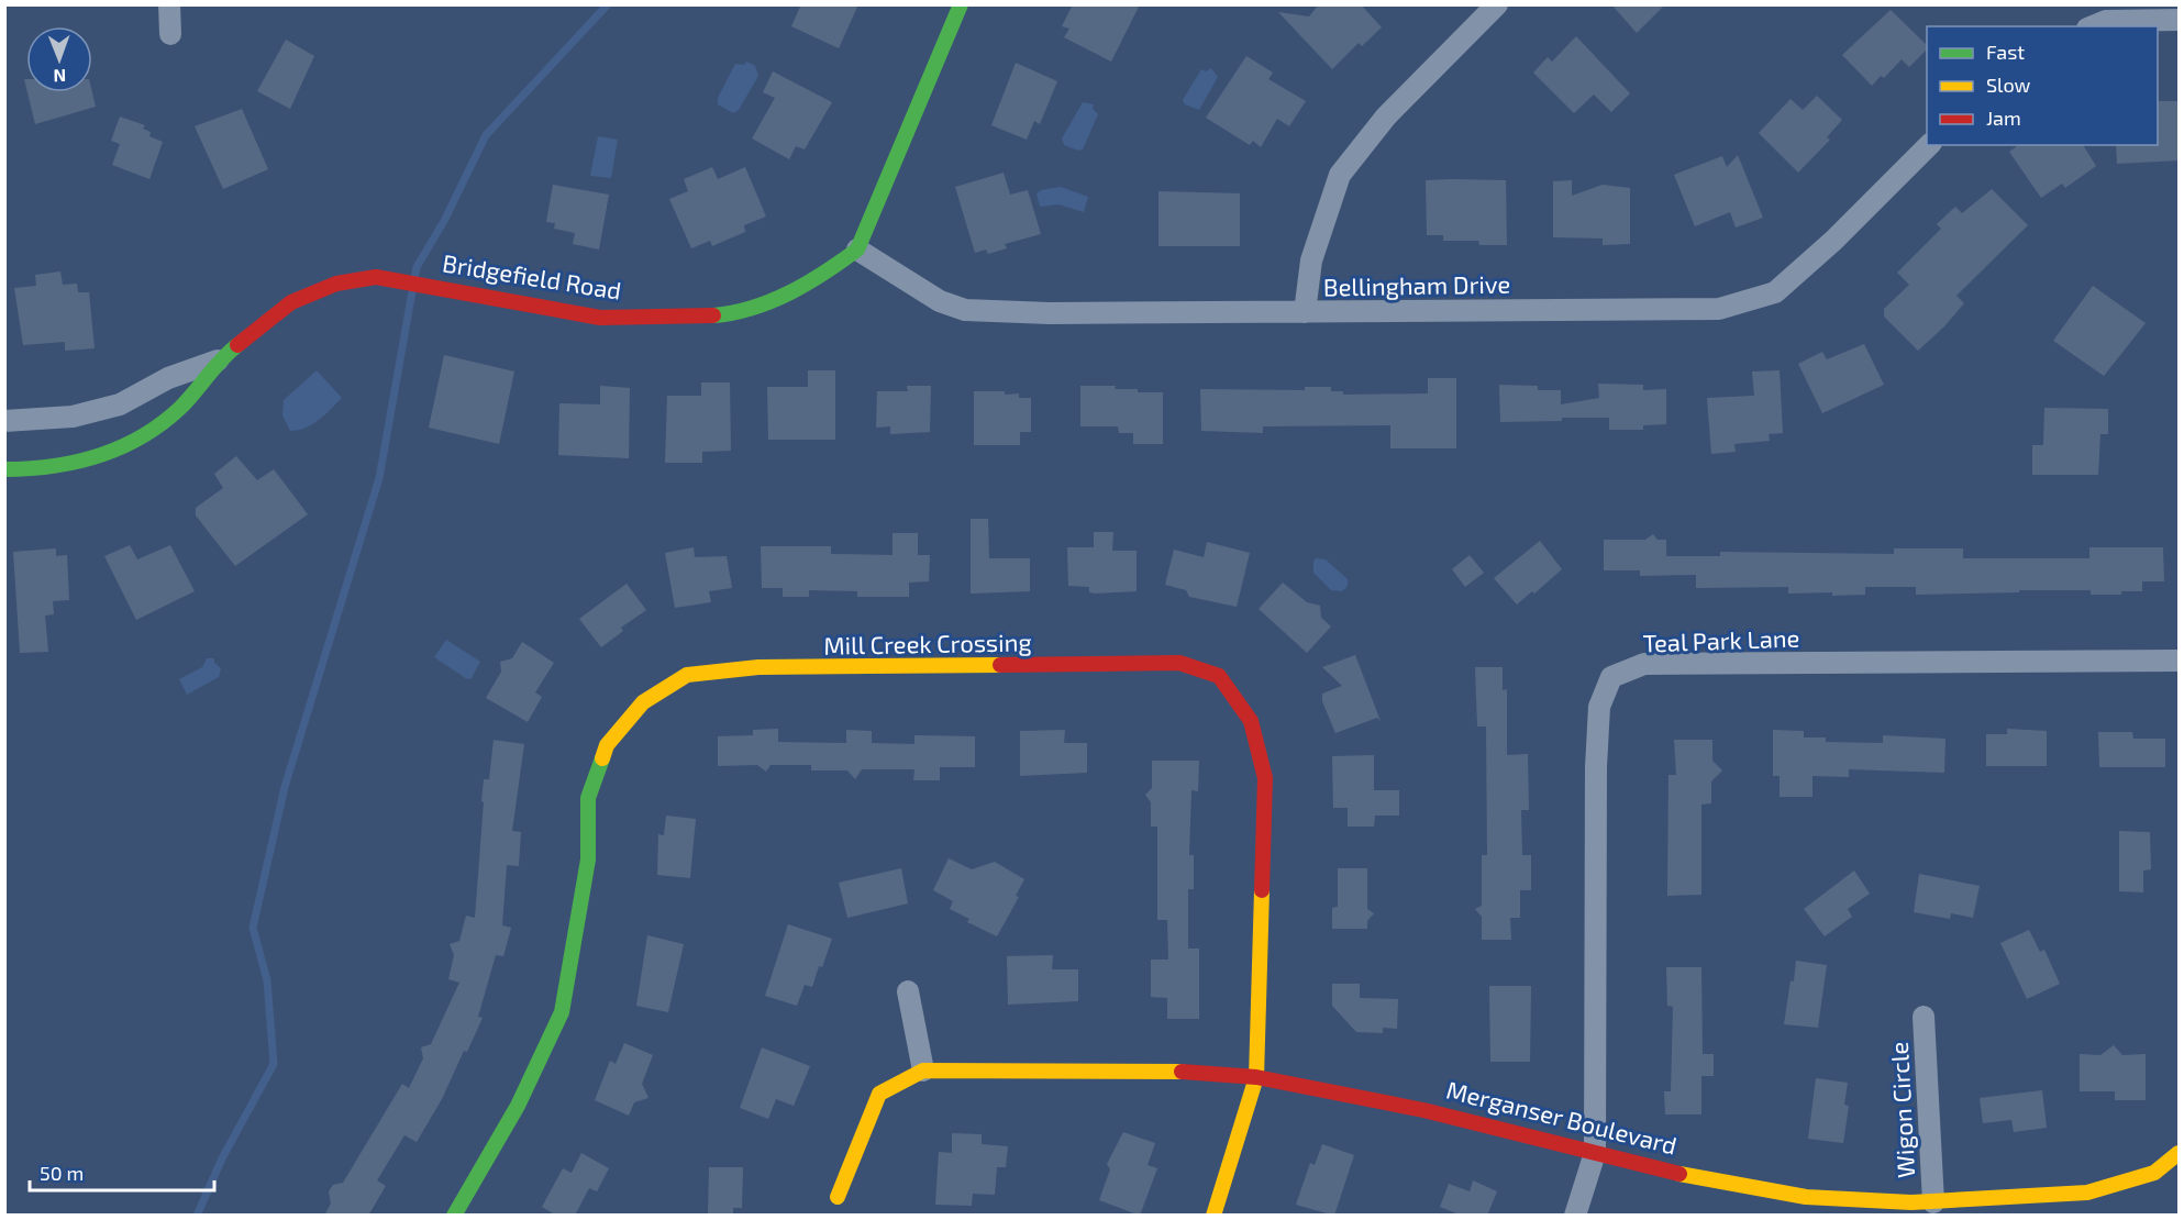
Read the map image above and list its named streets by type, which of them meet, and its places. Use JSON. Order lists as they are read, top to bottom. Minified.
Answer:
{"streets":{"street":["Bridgefield Road","Bellingham Drive","Teal Park Lane","Mill Creek Crossing","Wigon Circle","Merganser Boulevard"]},"crossings":[["Bridgefield Road","Bellingham Drive"],["Teal Park Lane","Merganser Boulevard"],["Mill Creek Crossing","Merganser Boulevard"],["Wigon Circle","Merganser Boulevard"]],"legend":["Fast","Slow","Jam"],"scale_bar":"50 m","north":"bottom"}
